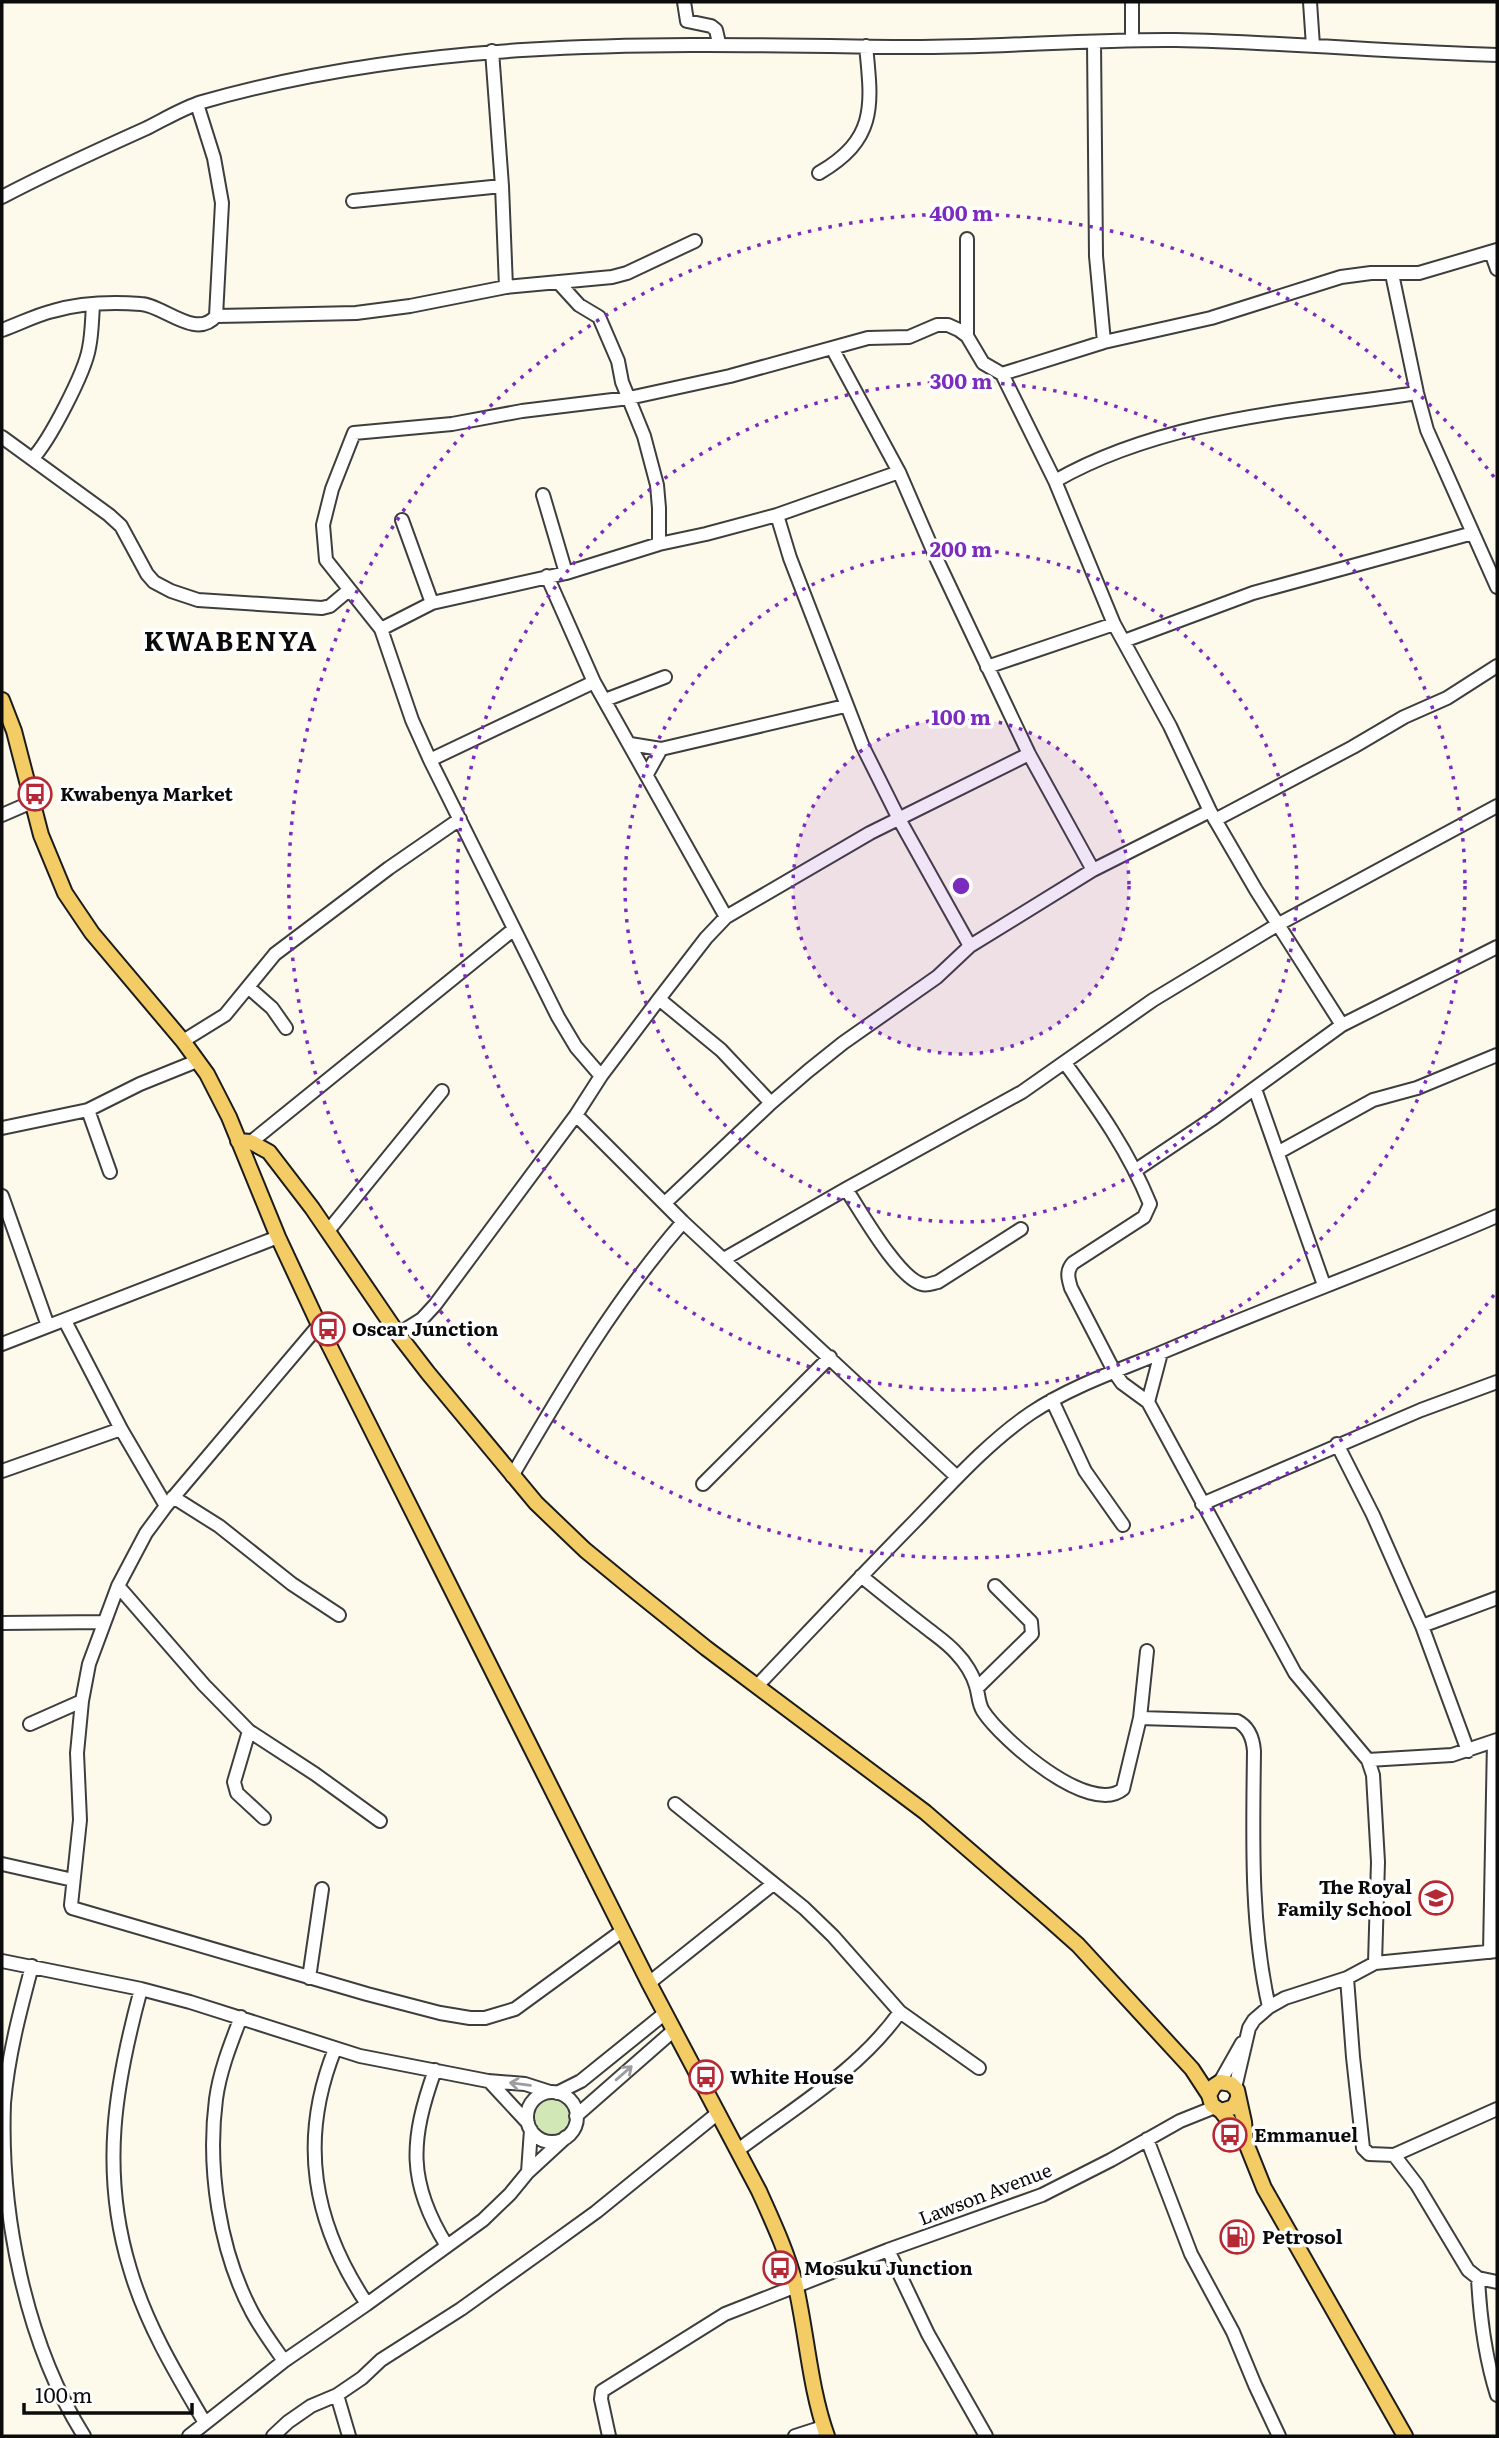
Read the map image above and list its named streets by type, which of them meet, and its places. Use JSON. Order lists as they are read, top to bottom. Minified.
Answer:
{"streets":{"street":["Lawson Avenue"]},"districts":["KWABENYA"],"places":{"bus stop":["Kwabenya Market","Oscar Junction","White House","Emmanuel","Mosuku Junction"],"school or university":["The Royal Family School"],"fuel station":["Petrosol"]},"scale_bar":"100 m","rings":["400 m","300 m","200 m","100 m"]}
